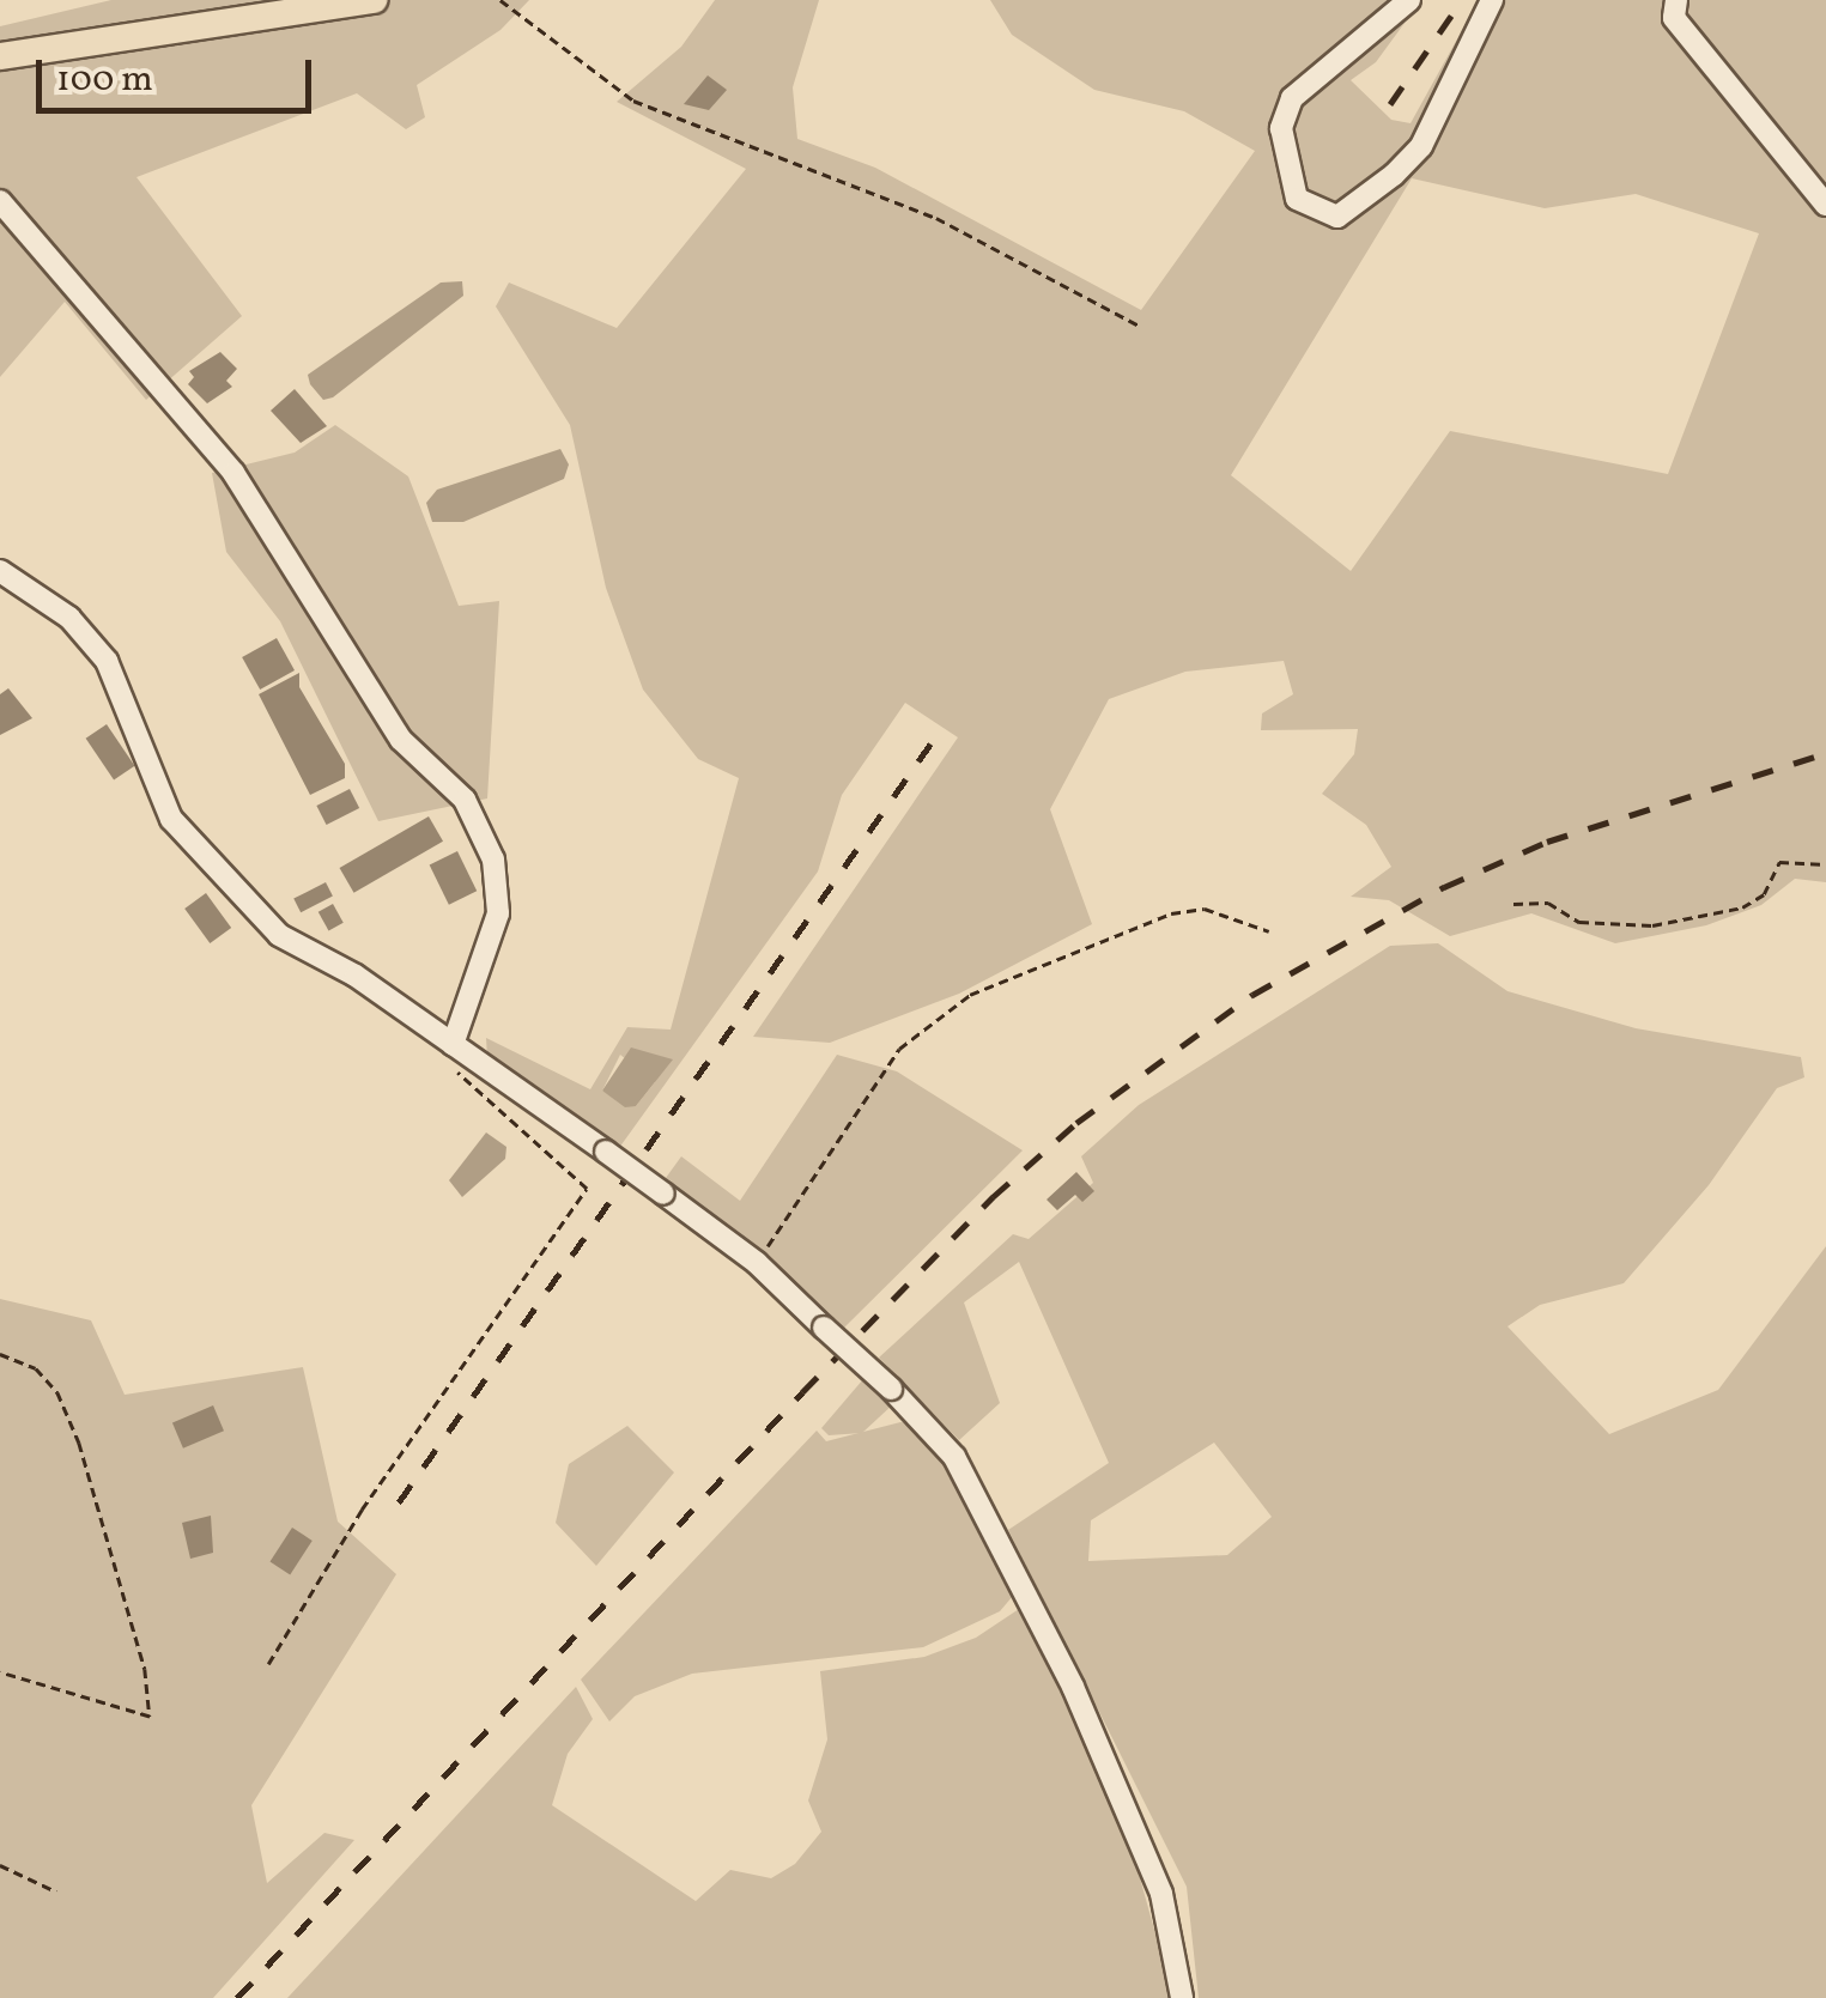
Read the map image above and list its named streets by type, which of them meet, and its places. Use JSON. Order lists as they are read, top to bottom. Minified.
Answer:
{"scale_bar":"100 m"}
